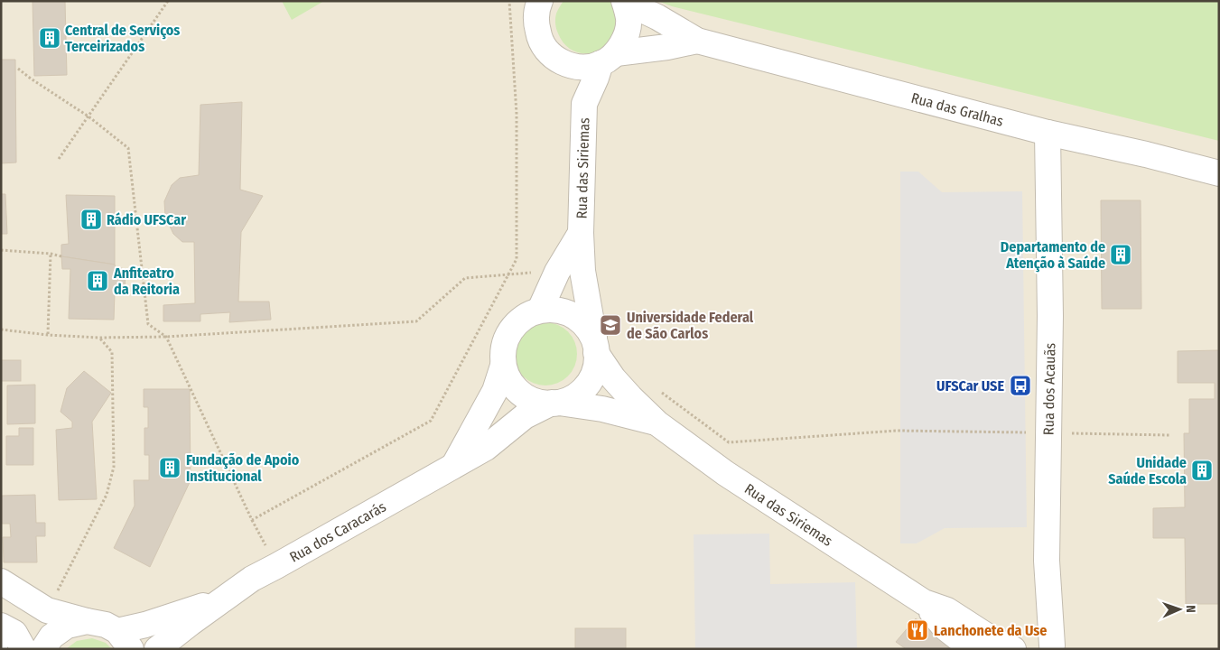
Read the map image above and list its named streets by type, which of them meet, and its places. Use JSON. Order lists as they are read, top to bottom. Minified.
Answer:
{"streets":{"street":["Rua das Gralhas","Rua das Siriemas","Rua dos Acauãs","Rua dos Caracarás"]},"crossings":[["Rua das Gralhas","Rua dos Acauãs"],["Rua das Siriemas","Rua dos Caracarás"]],"places":{"building":["Central de Serviços Terceirizados","Rádio UFSCar","Departamento de Atenção à Saúde","Anfiteatro da Reitoria","Fundação de Apoio Institucional","Unidade Saúde Escola"],"school or university":["Universidade Federal de São Carlos"],"bus stop":["UFSCar USE"],"restaurant":["Lanchonete da Use"]},"north":"right"}
